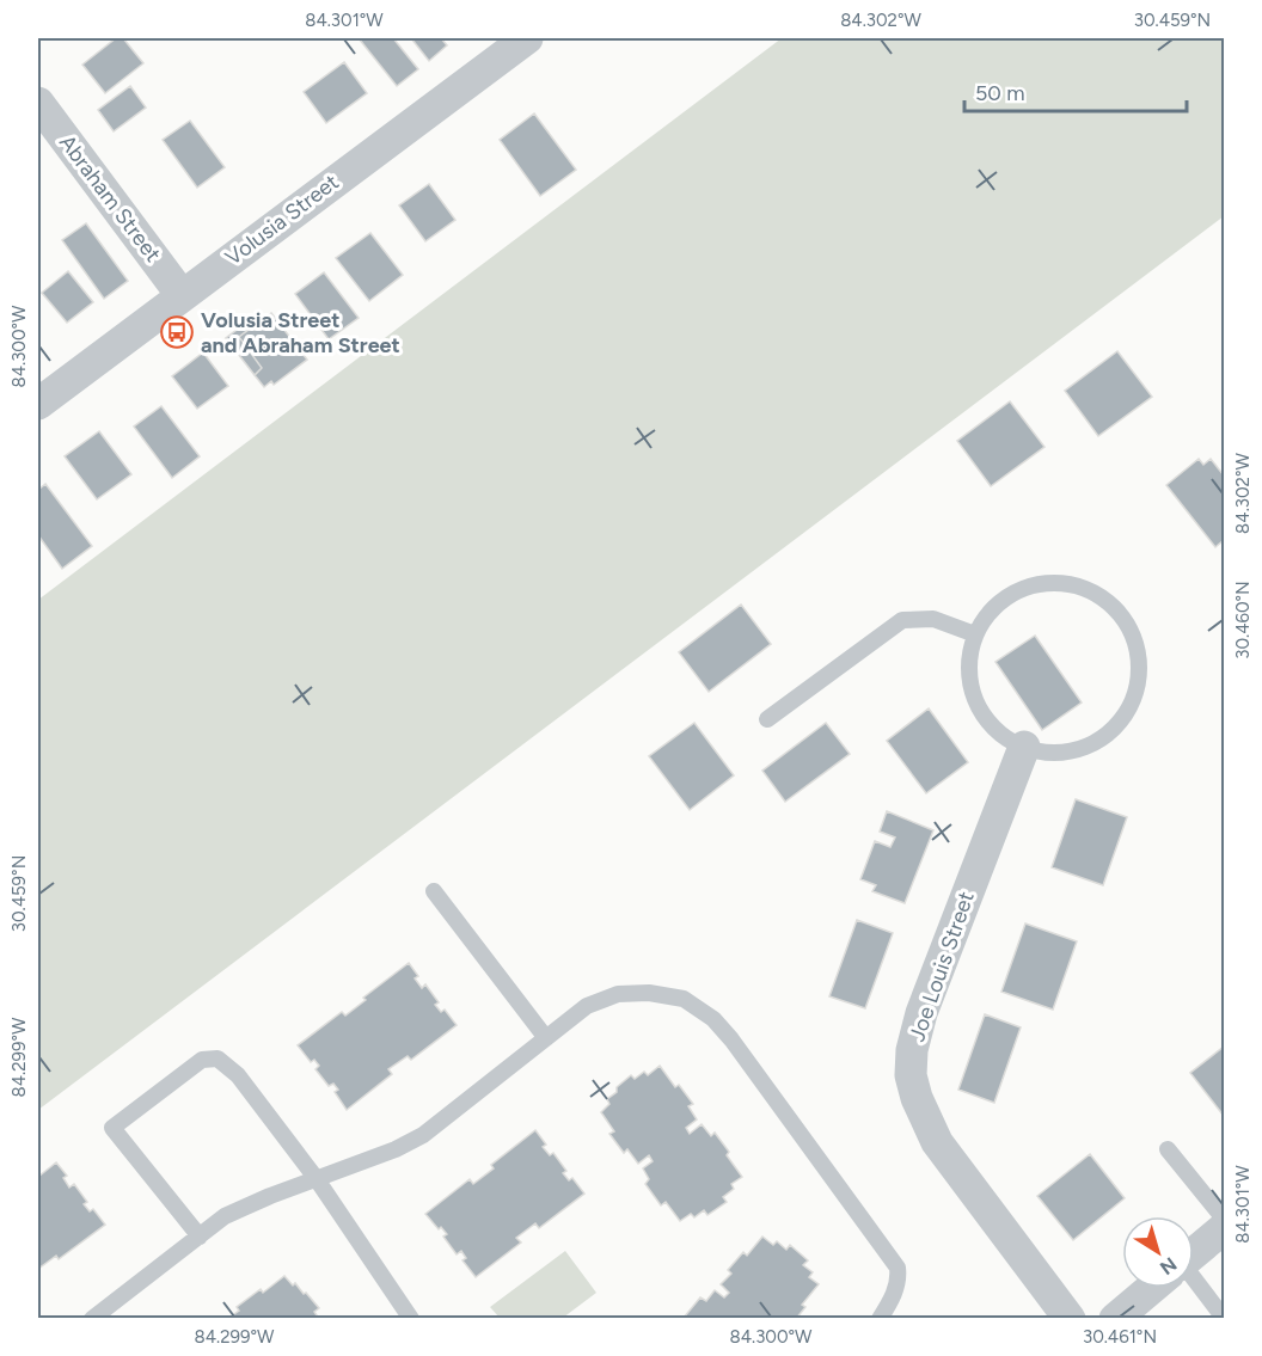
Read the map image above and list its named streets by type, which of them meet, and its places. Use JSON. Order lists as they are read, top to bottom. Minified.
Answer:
{"streets":{"street":["Abraham Street","Volusia Street","Joe Louis Street"]},"crossings":[["Abraham Street","Volusia Street"]],"places":{"bus stop":["Volusia Street and Abraham Street"]},"scale_bar":"50 m","north":"bottom right","coordinates":["84.301°W","84.302°W","30.459°N","84.300°W","30.460°N","84.299°W","30.461°N"]}
